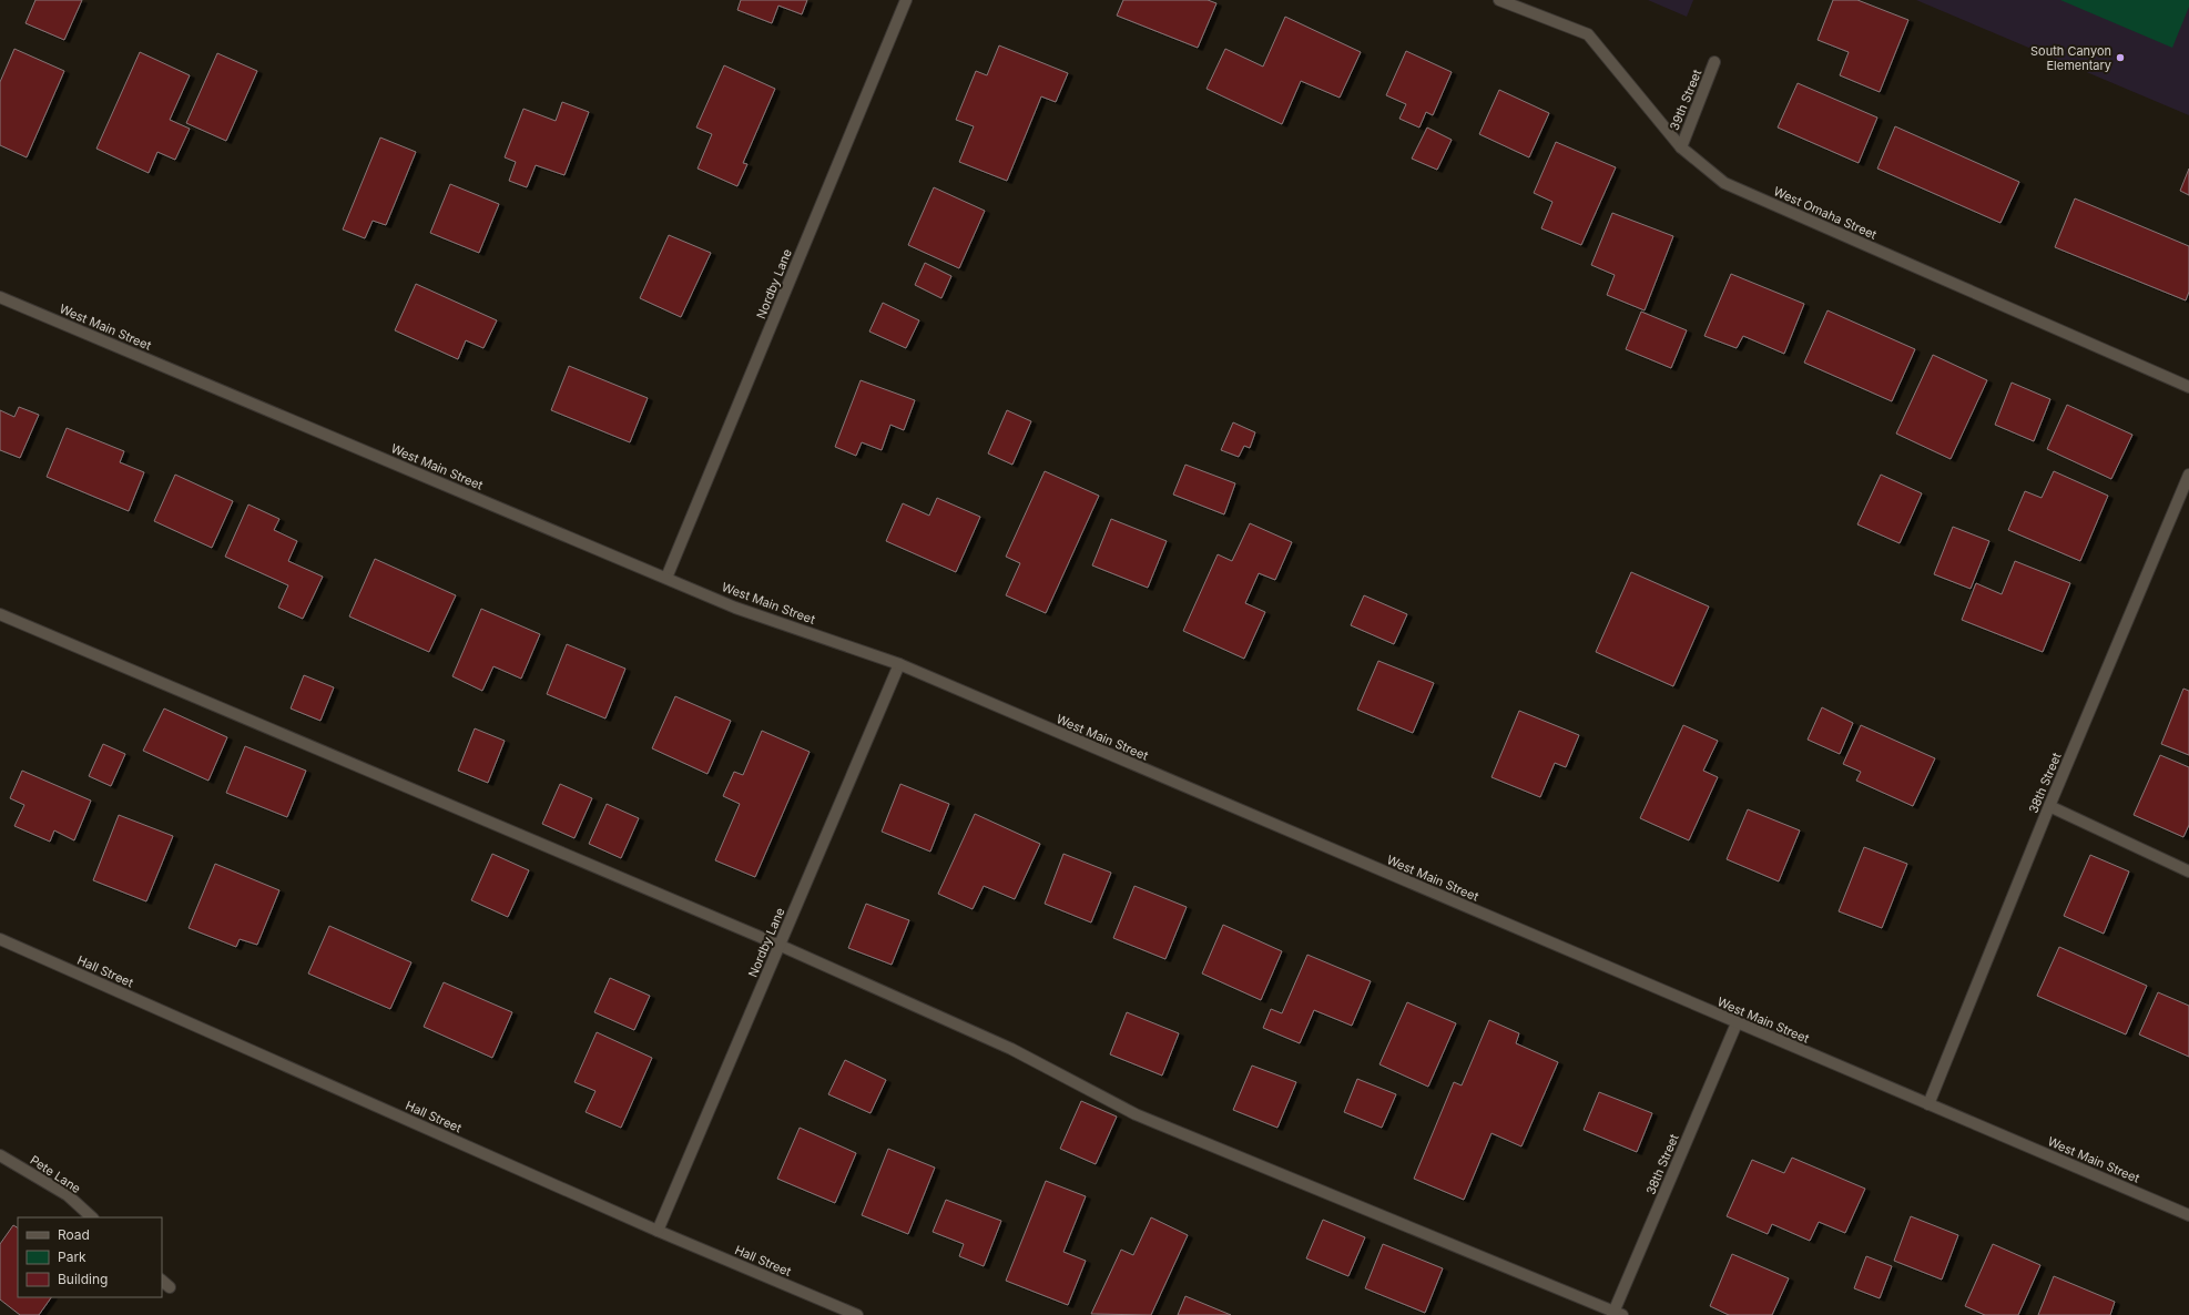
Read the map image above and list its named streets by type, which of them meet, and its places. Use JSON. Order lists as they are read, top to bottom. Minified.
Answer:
{"streets":{"street":["39th Street","West Omaha Street","Nordby Lane","West Main Street","38th Street","Hall Street","Pete Lane"]},"crossings":[["39th Street","West Omaha Street"],["Nordby Lane","West Main Street"],["Nordby Lane","Hall Street"],["West Main Street","38th Street"]],"places":["South Canyon Elementary"],"legend":["Road","Park","Building"]}
